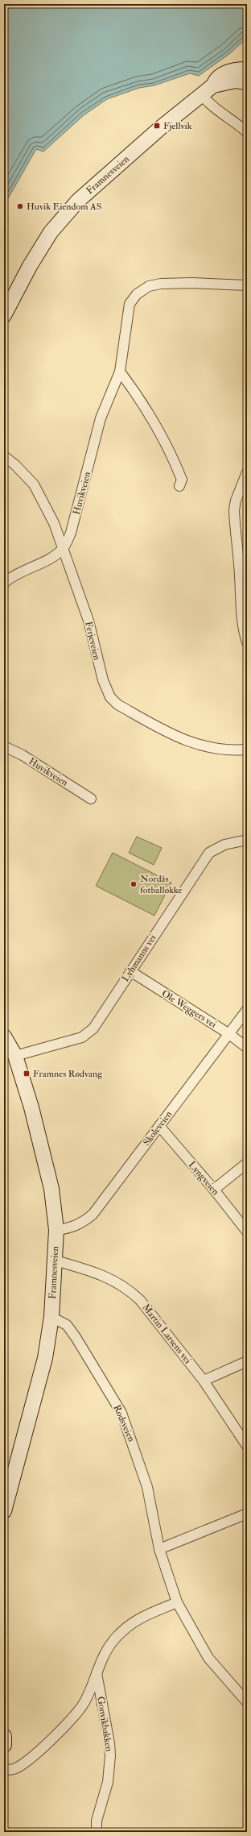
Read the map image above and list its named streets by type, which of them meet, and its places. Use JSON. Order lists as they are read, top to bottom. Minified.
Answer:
{"streets":{"main road":["Framnesveien"],"street":["Huvikveien","Ferjeveien","Lyhmanns vei","Ole Weggers vei","Skoleveien","Lyngveien","Martin Larsens vei","Rødsveien","Gonvikbakken"]},"crossings":[["Framnesveien","Lyhmanns vei"],["Framnesveien","Skoleveien"],["Framnesveien","Martin Larsens vei"],["Framnesveien","Rødsveien"],["Huvikveien","Ferjeveien"],["Lyhmanns vei","Ole Weggers vei"],["Ole Weggers vei","Skoleveien"],["Skoleveien","Lyngveien"],["Rødsveien","Gonvikbakken"]],"places":{"transit":["Fjellvik","Framnes Rødvang"],"other":["Huvik Eiendom AS","Nordås fotballøkke"]}}
